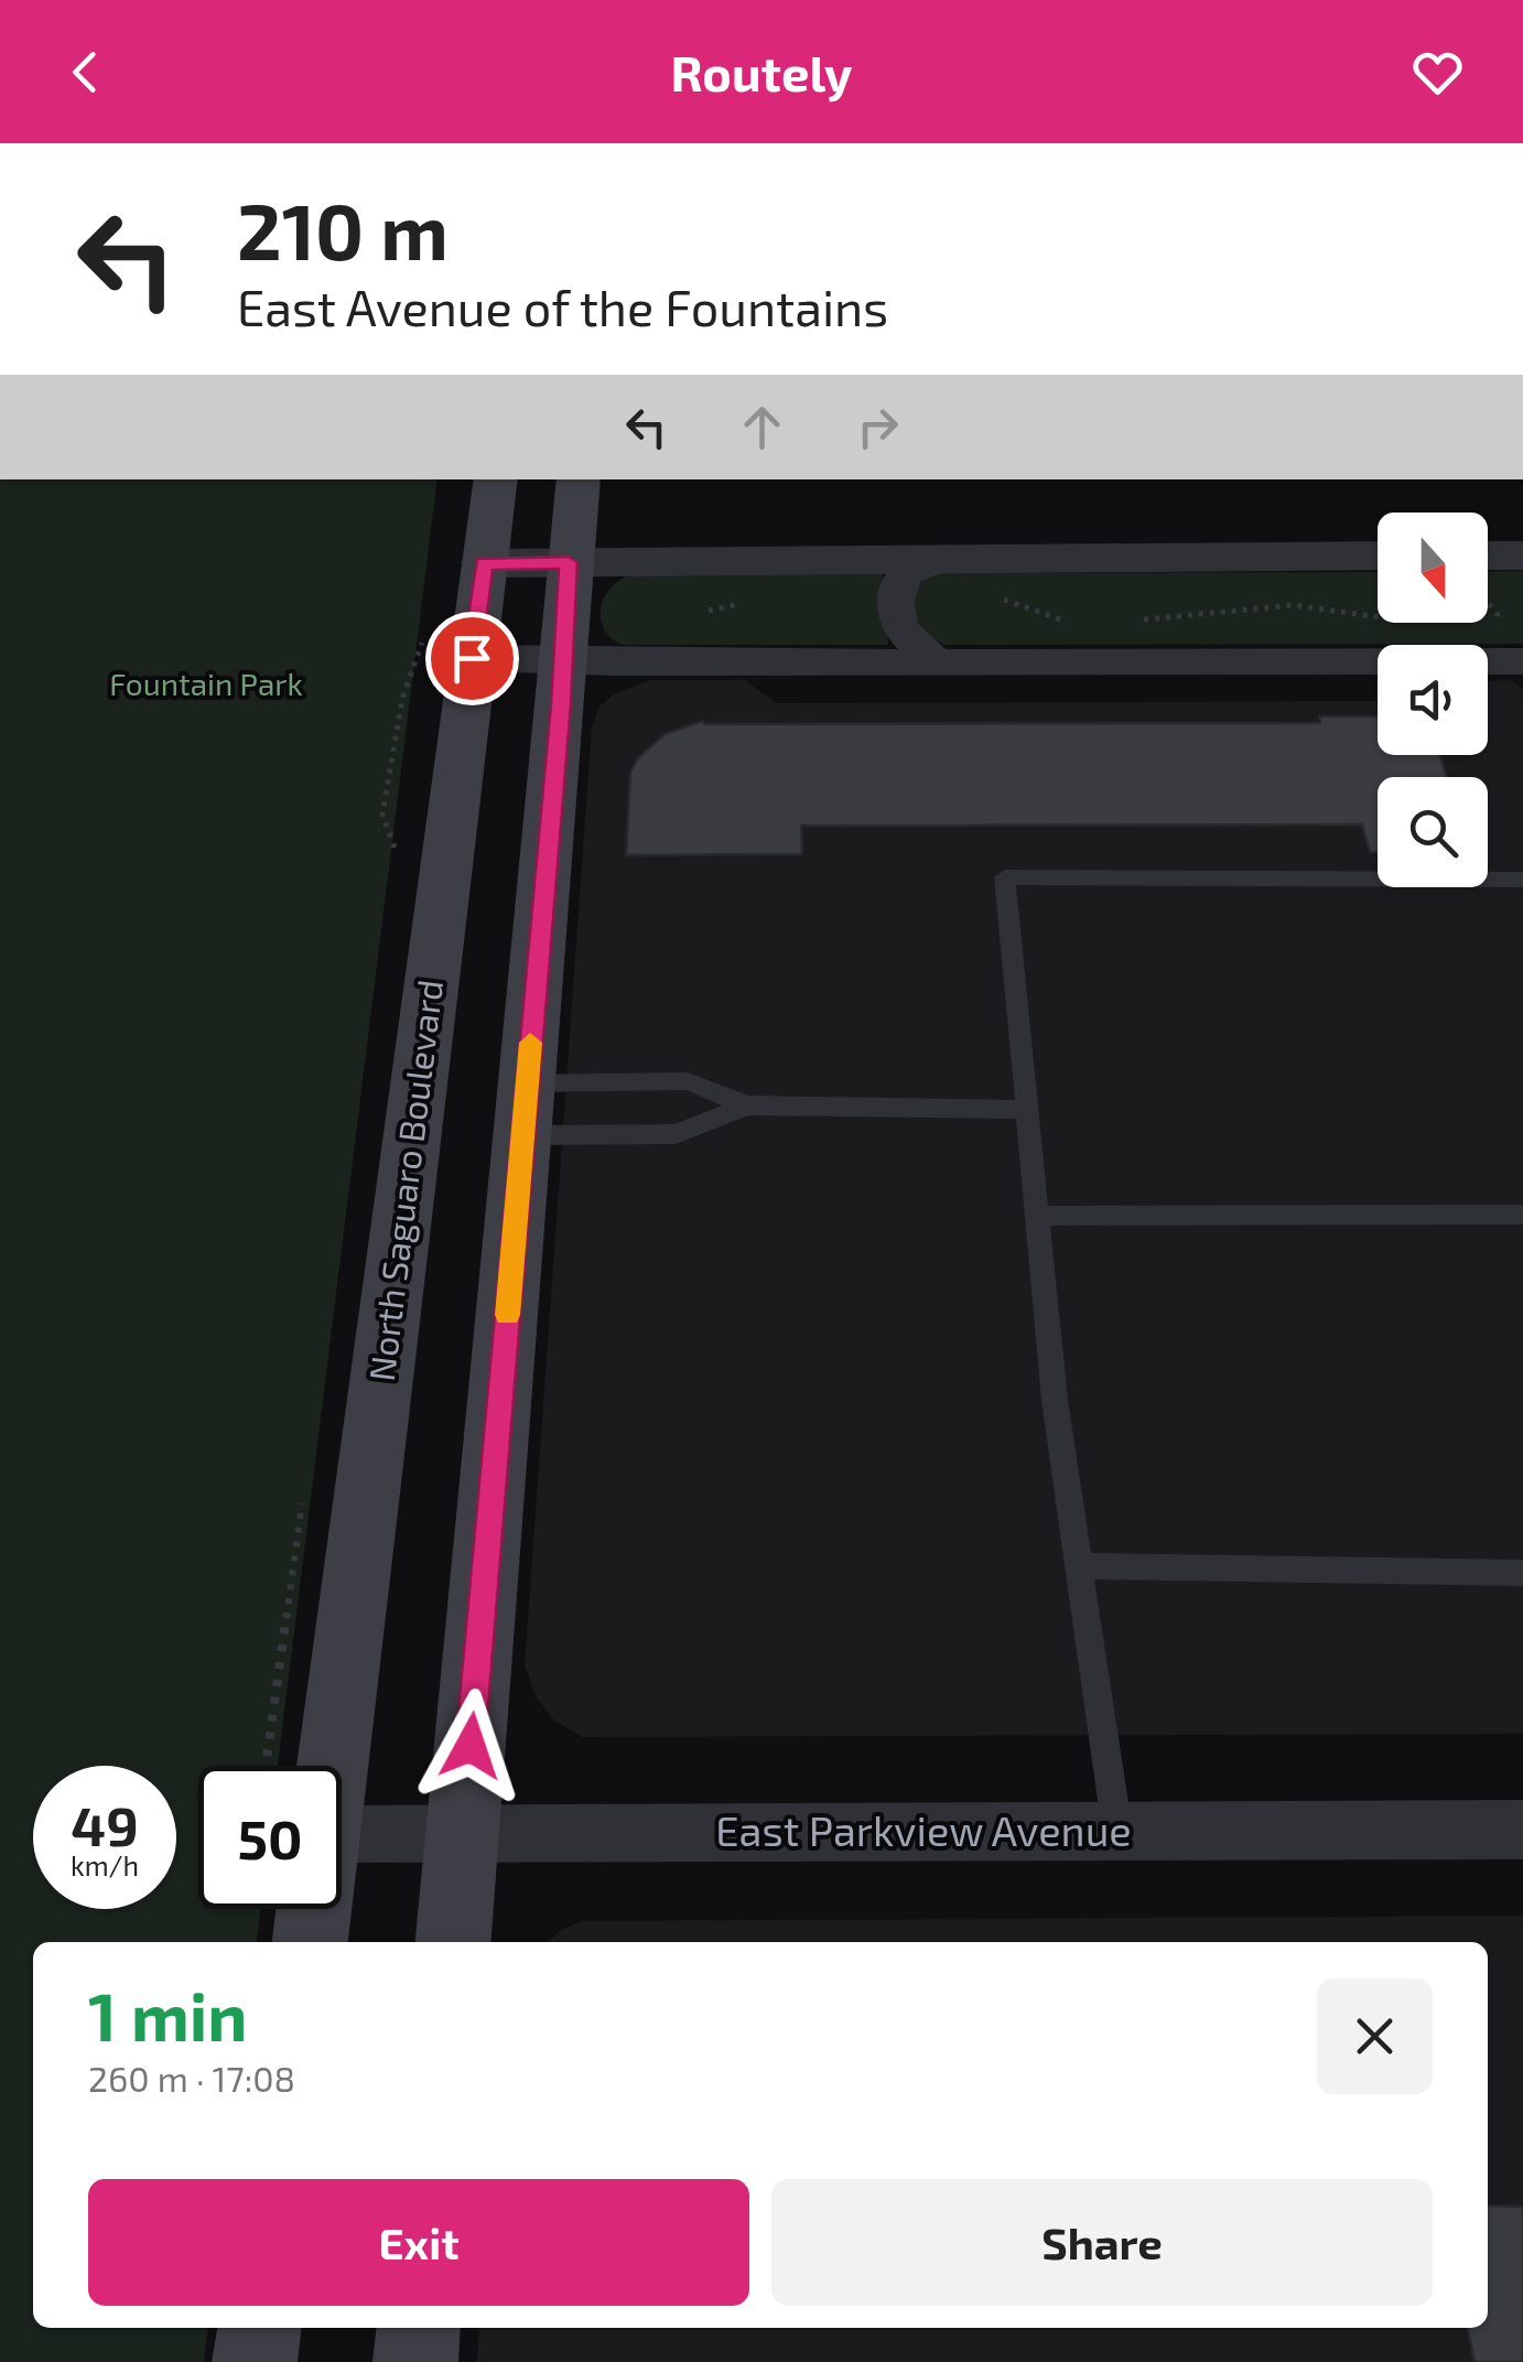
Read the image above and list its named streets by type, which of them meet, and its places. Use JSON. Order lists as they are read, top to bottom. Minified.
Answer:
{"streets":{"main road":["North Saguaro Boulevard"],"street":["East Parkview Avenue"]},"parks":["Fountain Park"],"north":"bottom","page":{"header":"Routely","turn":["210 m","East Avenue of the Fountains"],"speed":"49 km/h","limit":"50","heading":["1 min","260 m · 17:08"],"buttons":["Exit","Share"]}}
